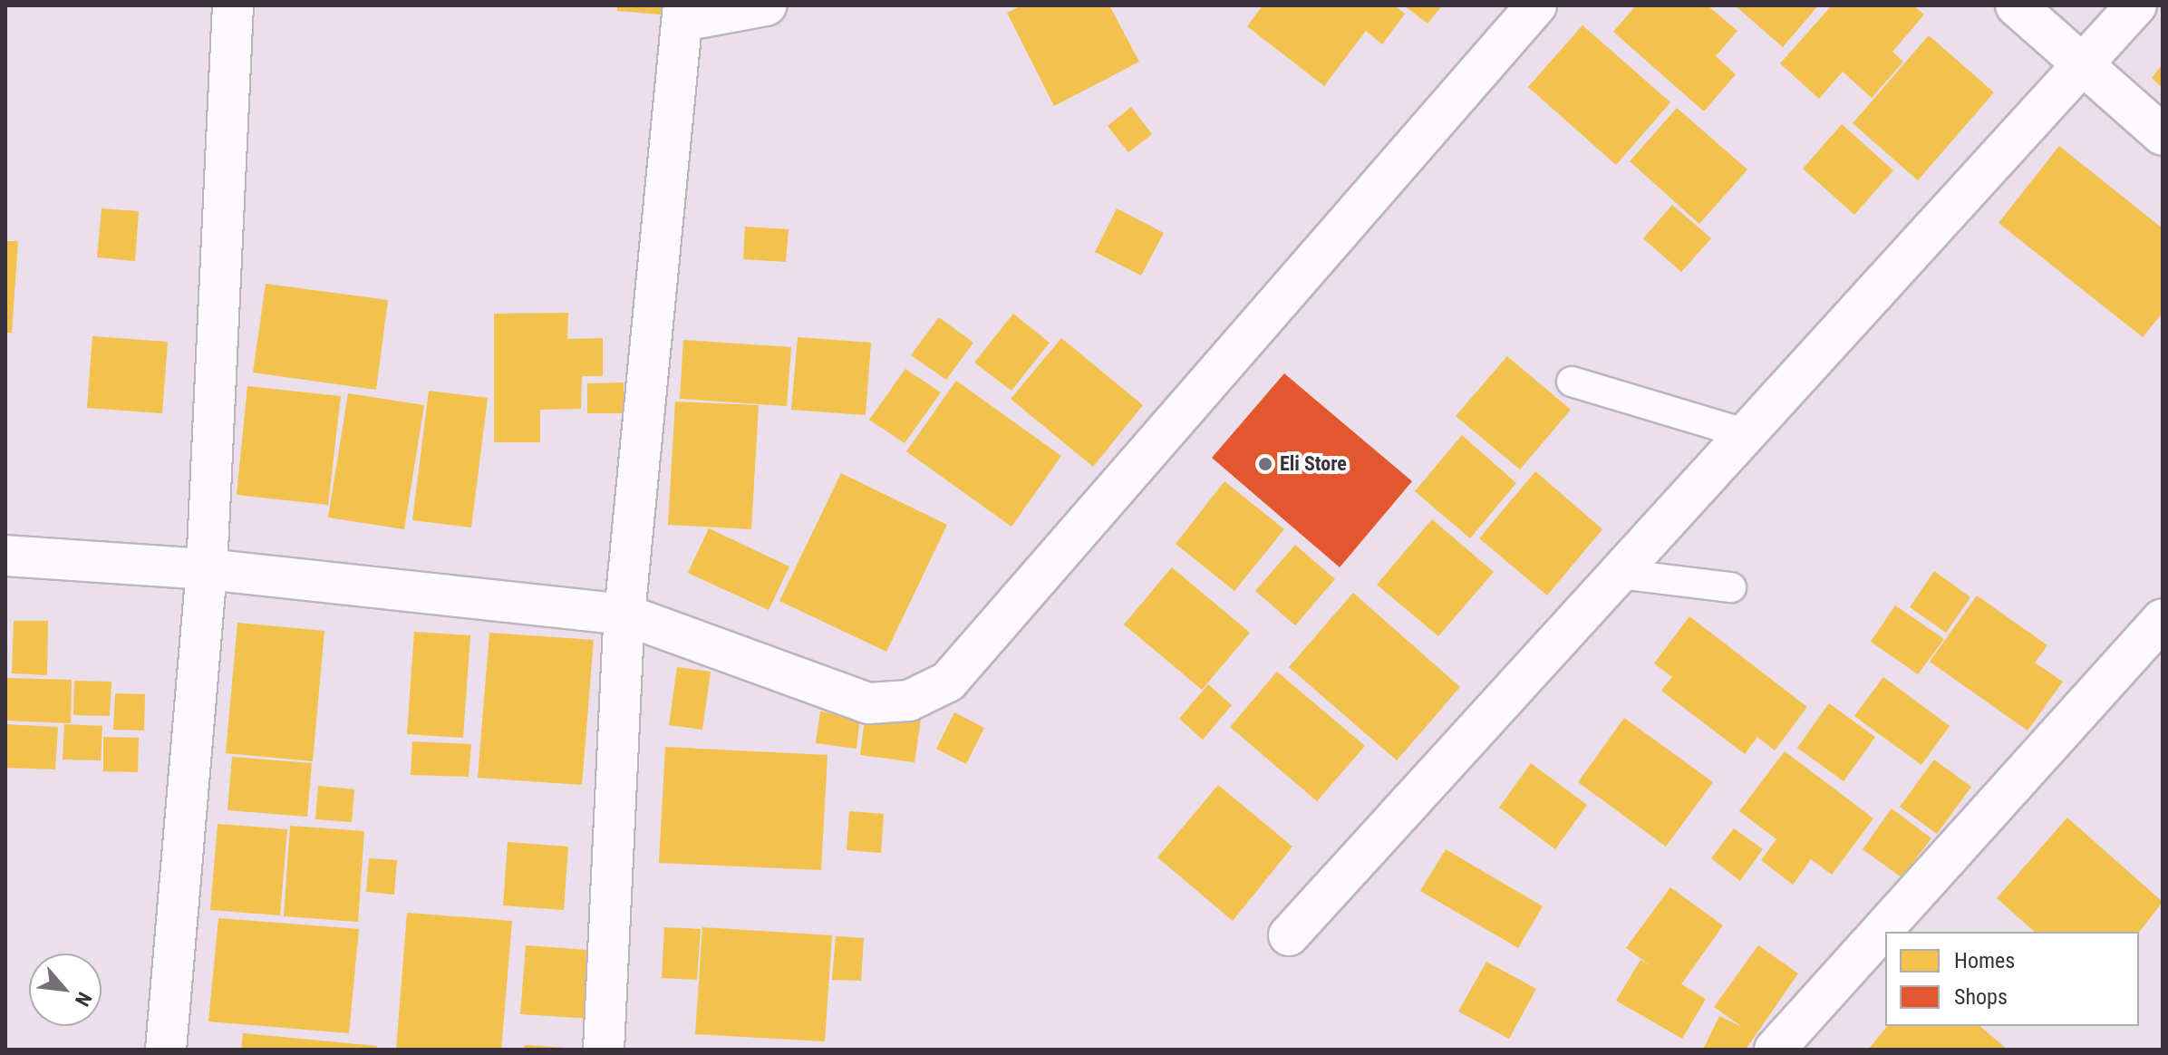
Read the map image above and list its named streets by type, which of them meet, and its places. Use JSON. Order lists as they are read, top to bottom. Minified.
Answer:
{"places":["Eli Store"],"legend":["Homes","Shops"],"north":"bottom right"}
